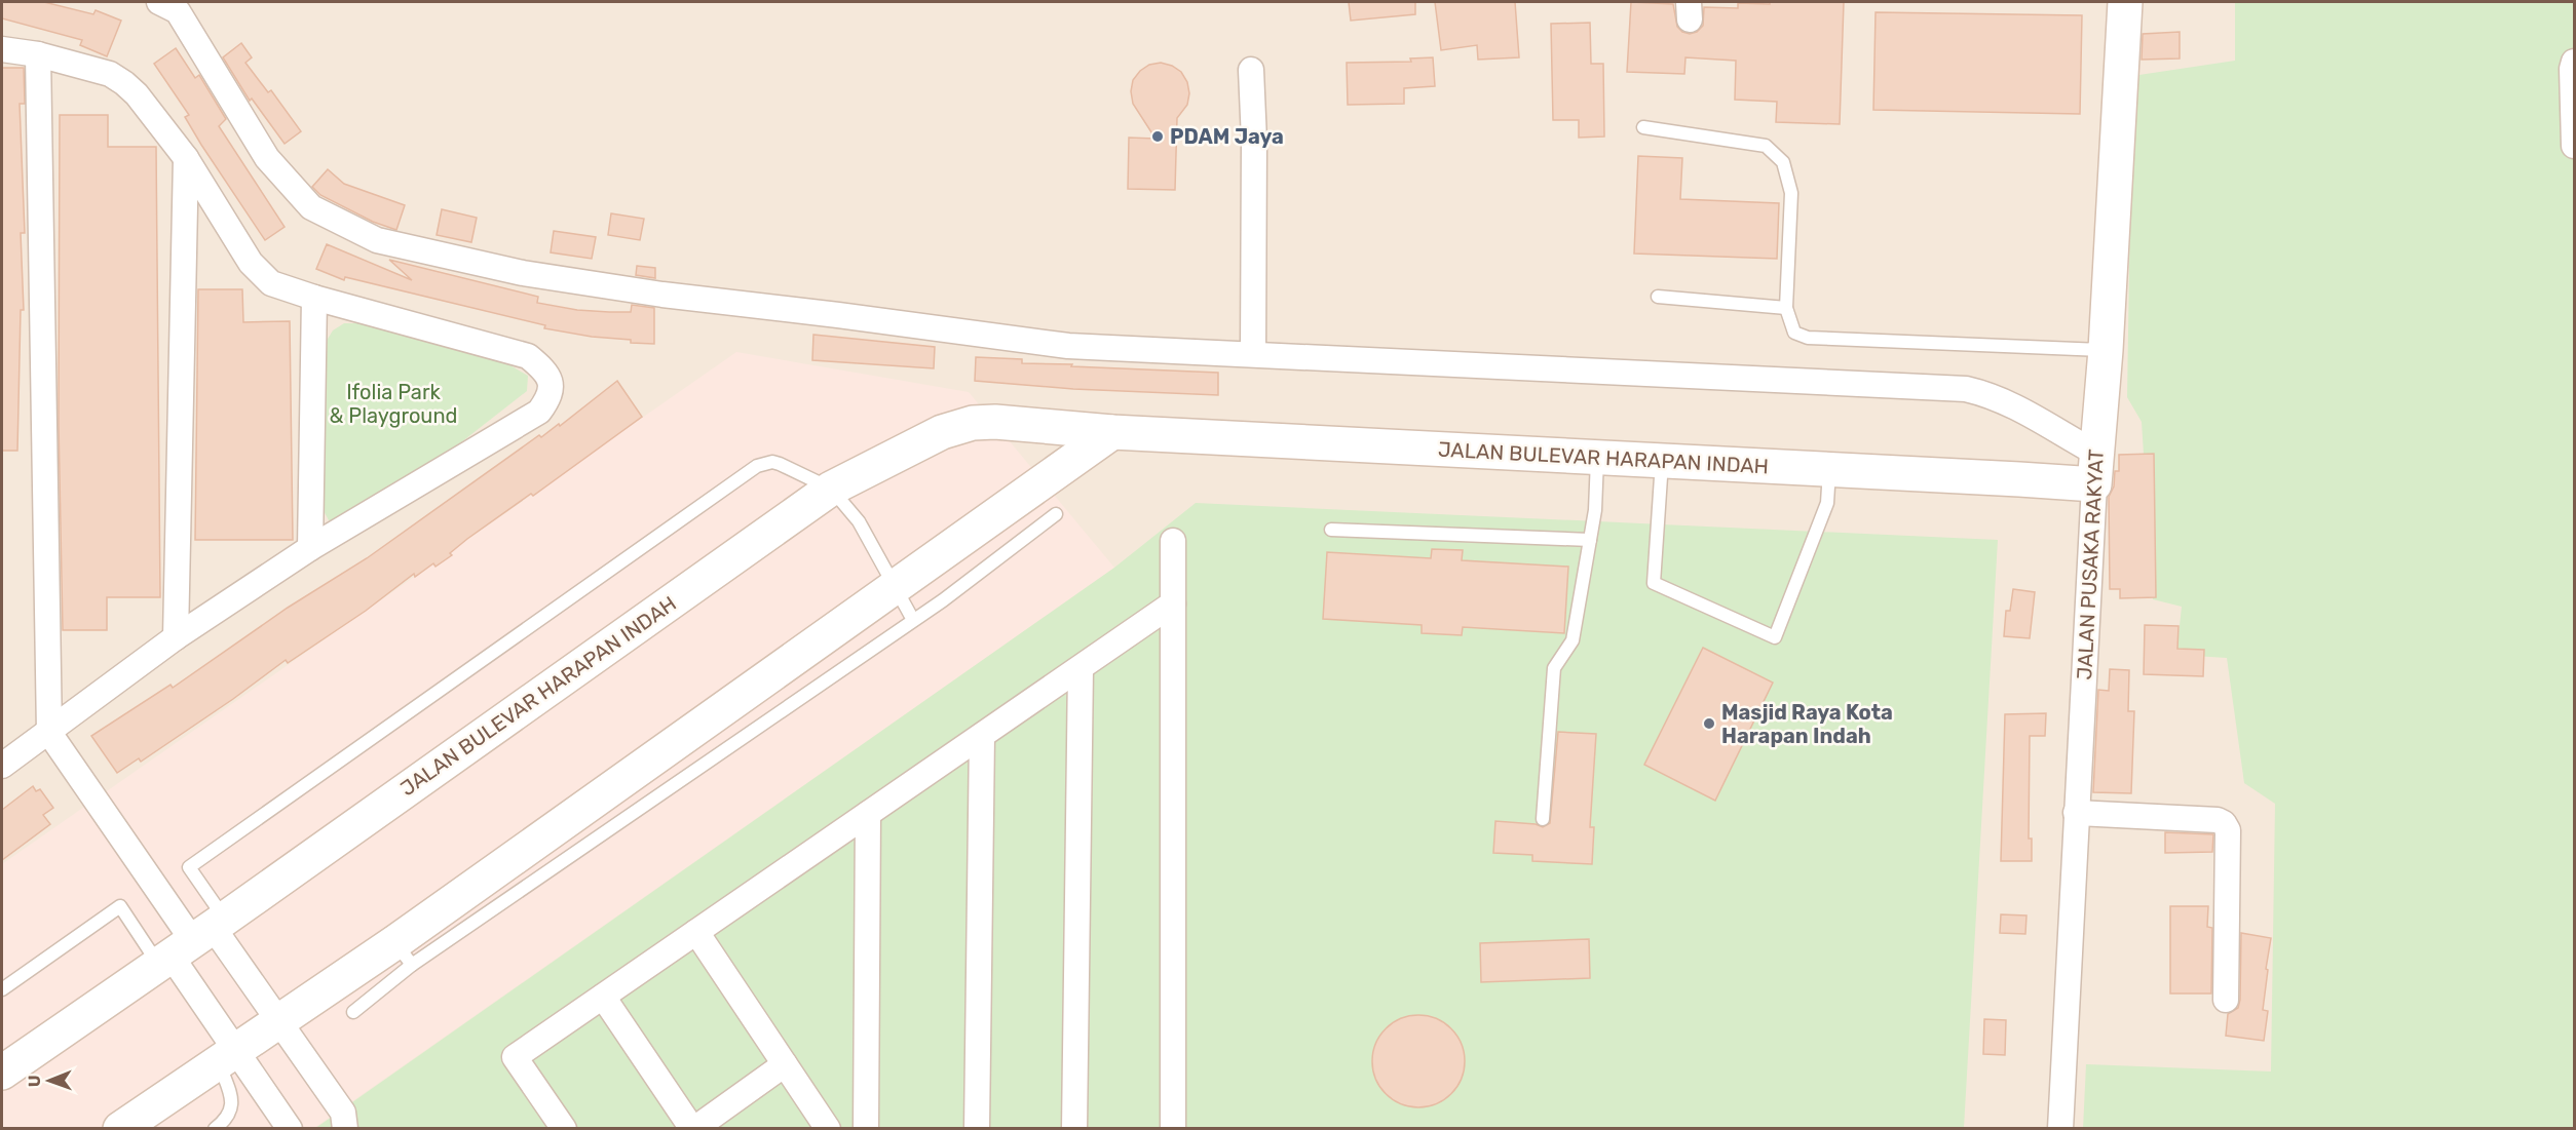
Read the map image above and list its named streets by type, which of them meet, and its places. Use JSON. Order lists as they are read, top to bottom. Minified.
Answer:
{"streets":{"street":["JALAN BULEVAR HARAPAN INDAH","JALAN PUSAKA RAKYAT"]},"crossings":[["JALAN BULEVAR HARAPAN INDAH","JALAN PUSAKA RAKYAT"]],"parks":["Ifolia Park & Playground"],"places":["PDAM Jaya","Masjid Raya Kota Harapan Indah"],"north":"left"}
